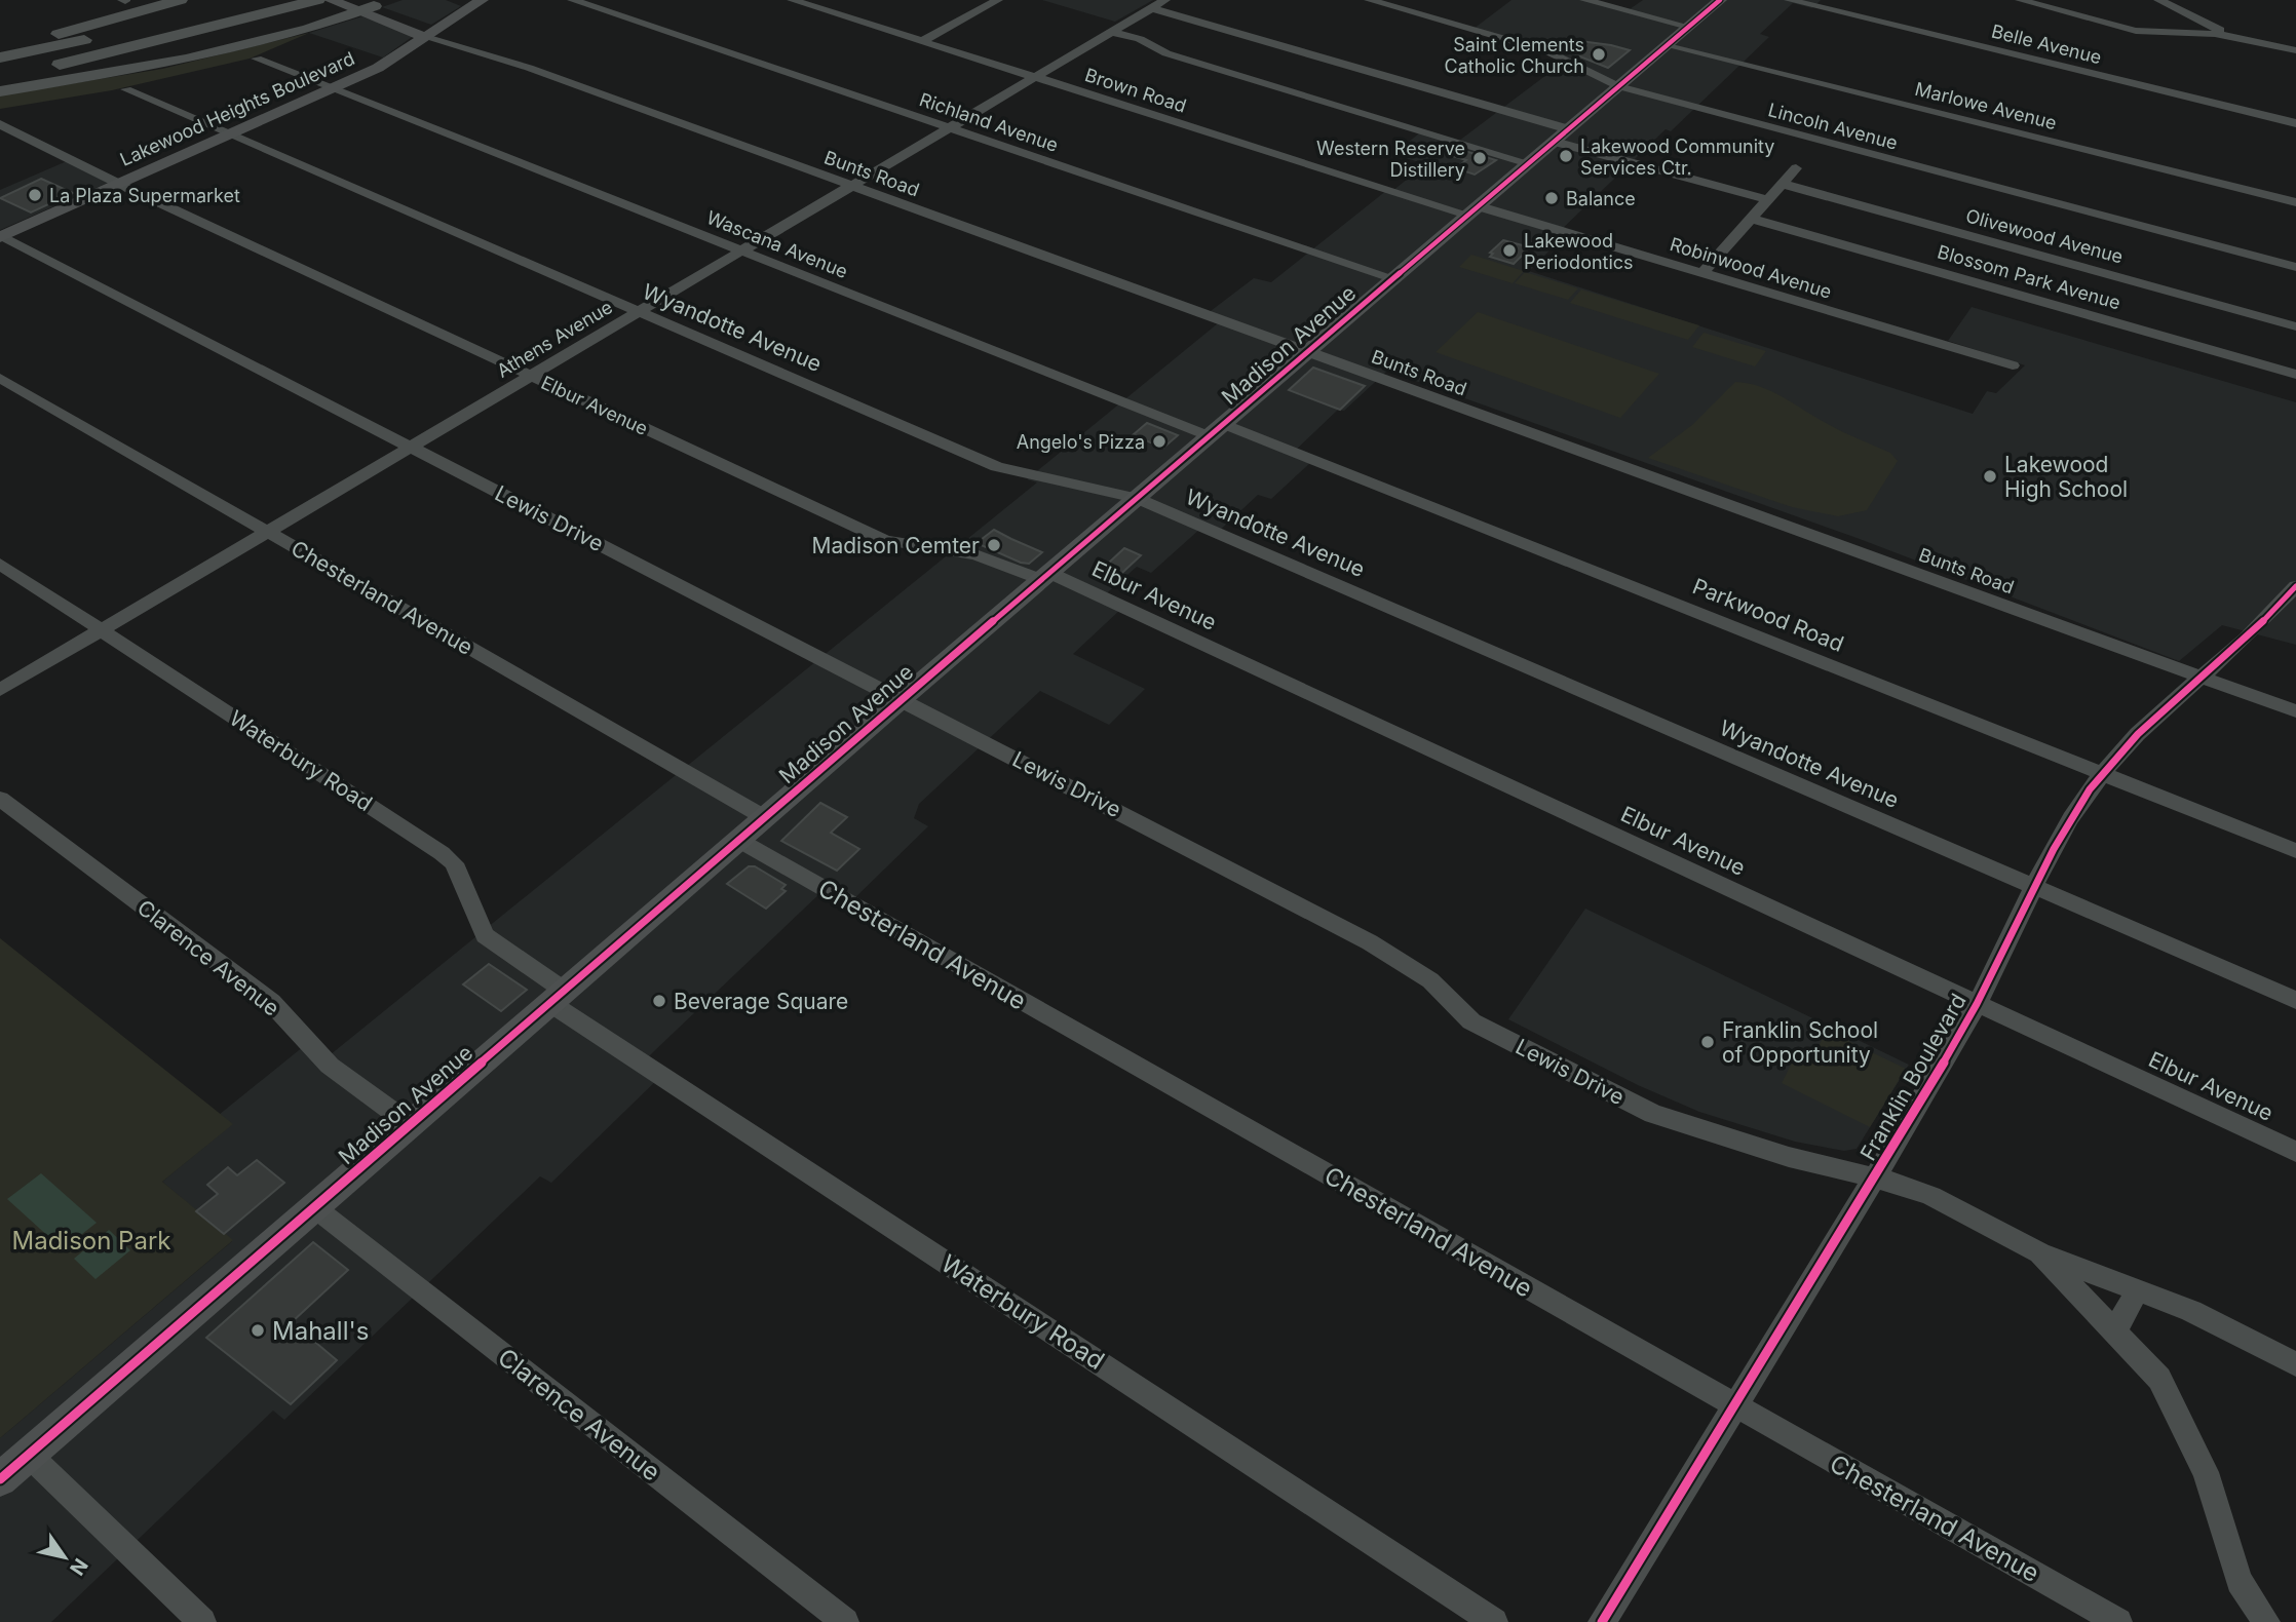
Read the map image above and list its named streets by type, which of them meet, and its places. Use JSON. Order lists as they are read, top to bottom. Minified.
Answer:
{"streets":{"main road":["Lakewood Heights Boulevard","Madison Avenue"],"street":["Belle Avenue","Brown Road","Marlowe Avenue","Richland Avenue","Lincoln Avenue","Bunts Road","Olivewood Avenue","Wascana Avenue","Robinwood Avenue","Blossom Park Avenue","Wyandotte Avenue","Athens Avenue","Elbur Avenue","Lewis Drive","Chesterland Avenue","Parkwood Road","Waterbury Road","Clarence Avenue","Franklin Boulevard"]},"crossings":[["Brown Road","Robinwood Avenue"],["Brown Road","Athens Avenue"],["Brown Road","Madison Avenue"],["Marlowe Avenue","Madison Avenue"],["Lakewood Heights Boulevard","Bunts Road"],["Lakewood Heights Boulevard","Wascana Avenue"],["Lakewood Heights Boulevard","Wyandotte Avenue"],["Lakewood Heights Boulevard","Elbur Avenue"],["Lakewood Heights Boulevard","Lewis Drive"],["Richland Avenue","Athens Avenue"],["Richland Avenue","Madison Avenue"],["Lincoln Avenue","Madison Avenue"],["Bunts Road","Athens Avenue"],["Bunts Road","Madison Avenue"],["Bunts Road","Franklin Boulevard"],["Wascana Avenue","Athens Avenue"],["Wascana Avenue","Madison Avenue"],["Wascana Avenue","Parkwood Road"],["Robinwood Avenue","Madison Avenue"],["Wyandotte Avenue","Athens Avenue"],["Wyandotte Avenue","Madison Avenue"],["Wyandotte Avenue","Franklin Boulevard"],["Athens Avenue","Elbur Avenue"],["Athens Avenue","Lewis Drive"],["Athens Avenue","Chesterland Avenue"],["Athens Avenue","Waterbury Road"],["Madison Avenue","Elbur Avenue"],["Madison Avenue","Lewis Drive"],["Madison Avenue","Chesterland Avenue"],["Madison Avenue","Parkwood Road"],["Madison Avenue","Waterbury Road"],["Madison Avenue","Clarence Avenue"],["Elbur Avenue","Franklin Boulevard"],["Lewis Drive","Franklin Boulevard"],["Chesterland Avenue","Franklin Boulevard"],["Parkwood Road","Franklin Boulevard"]],"parks":["Madison Park"],"places":["Saint Clements Catholic Church","Lakewood Community Services Ctr.","Western Reserve Distillery","La Plaza Supermarket","Balance","Lakewood Periodontics","Angelo's Pizza","Lakewood High School","Madison Cemter","Beverage Square","Franklin School of Opportunity","Mahall's"],"north":"bottom right"}
